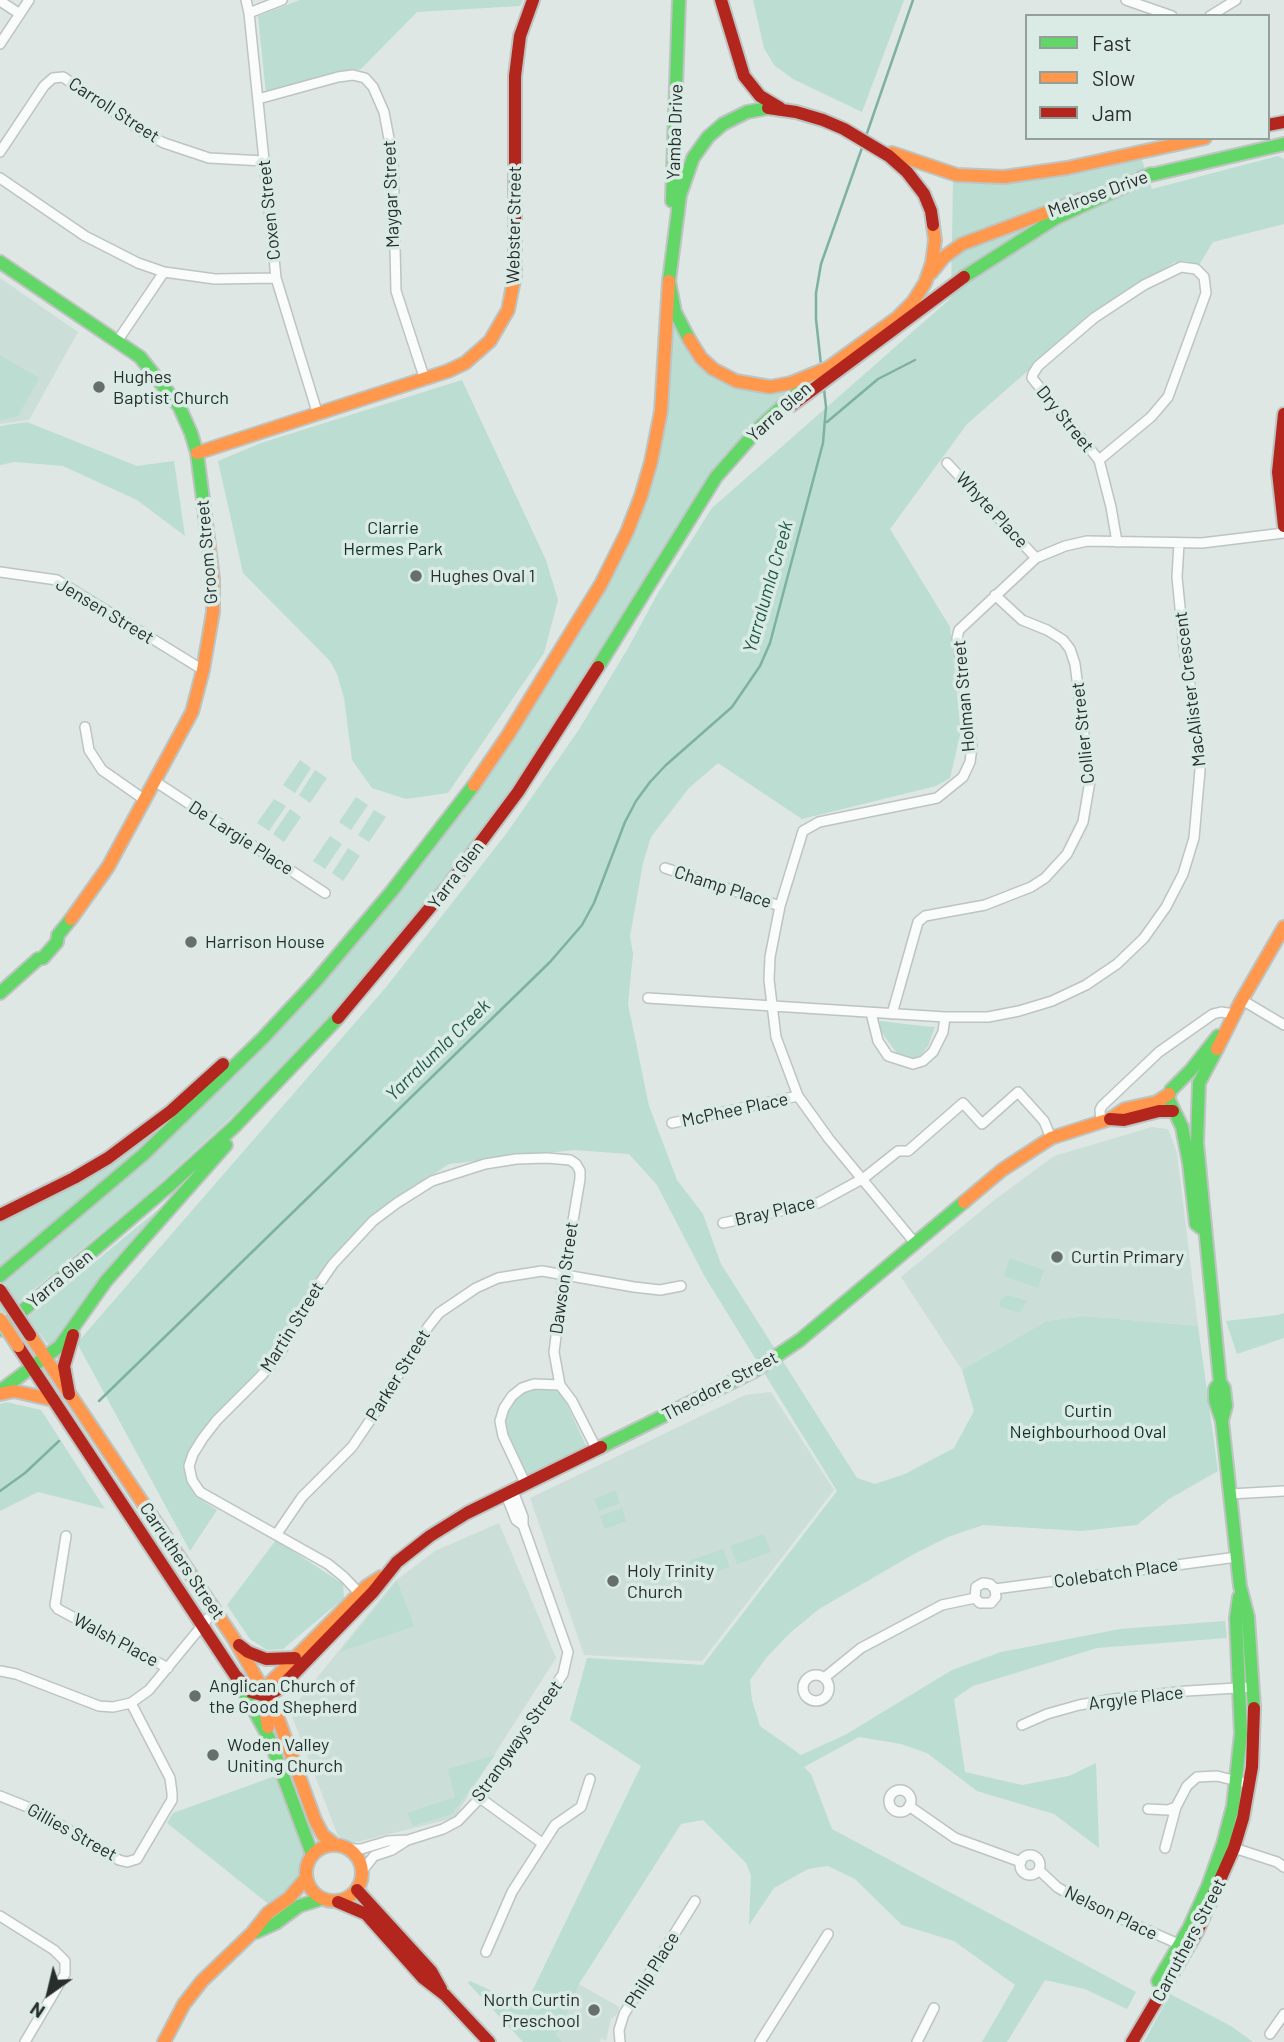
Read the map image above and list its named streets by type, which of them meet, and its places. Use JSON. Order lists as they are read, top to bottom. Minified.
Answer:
{"streets":{"main road":["Yamba Drive","Melrose Drive","Webster Street","Yarra Glen","Groom Street","Theodore Street","Carruthers Street"],"street":["Carroll Street","Maygar Street","Coxen Street","Dry Street","Whyte Place","Jensen Street","MacAlister Crescent","Holman Street","Collier Street","De Largie Place","Champ Place","McPhee Place","Bray Place","Dawson Street","Martin Street","Parker Street","Colebatch Place","Walsh Place","Argyle Place","Strangways Street","Gillies Street","Nelson Place","Philp Place"]},"crossings":[["Carroll Street","Coxen Street"],["Maygar Street","Coxen Street"],["Maygar Street","Webster Street"],["Coxen Street","Webster Street"],["Webster Street","Groom Street"],["Dry Street","Holman Street"],["Whyte Place","Holman Street"],["Groom Street","Jensen Street"],["Groom Street","De Largie Place"],["MacAlister Crescent","Holman Street"],["MacAlister Crescent","Collier Street"],["Holman Street","Collier Street"],["Holman Street","Champ Place"],["Holman Street","McPhee Place"],["Holman Street","Bray Place"],["Holman Street","Theodore Street"],["Bray Place","Theodore Street"],["Dawson Street","Martin Street"],["Dawson Street","Parker Street"],["Dawson Street","Theodore Street"],["Martin Street","Parker Street"],["Martin Street","Theodore Street"],["Theodore Street","Carruthers Street"],["Theodore Street","Strangways Street"],["Carruthers Street","Colebatch Place"],["Carruthers Street","Argyle Place"],["Carruthers Street","Strangways Street"],["Carruthers Street","Nelson Place"]],"water":["Yarralumla Creek"],"parks":["Clarrie Hermes Park","Curtin Neighbourhood Oval"],"places":["Hughes Baptist Church","Hughes Oval 1","Harrison House","Curtin Primary","Holy Trinity Church","Anglican Church of the Good Shepherd","Woden Valley Uniting Church","North Curtin Preschool"],"legend":["Fast","Slow","Jam"],"north":"bottom left"}
